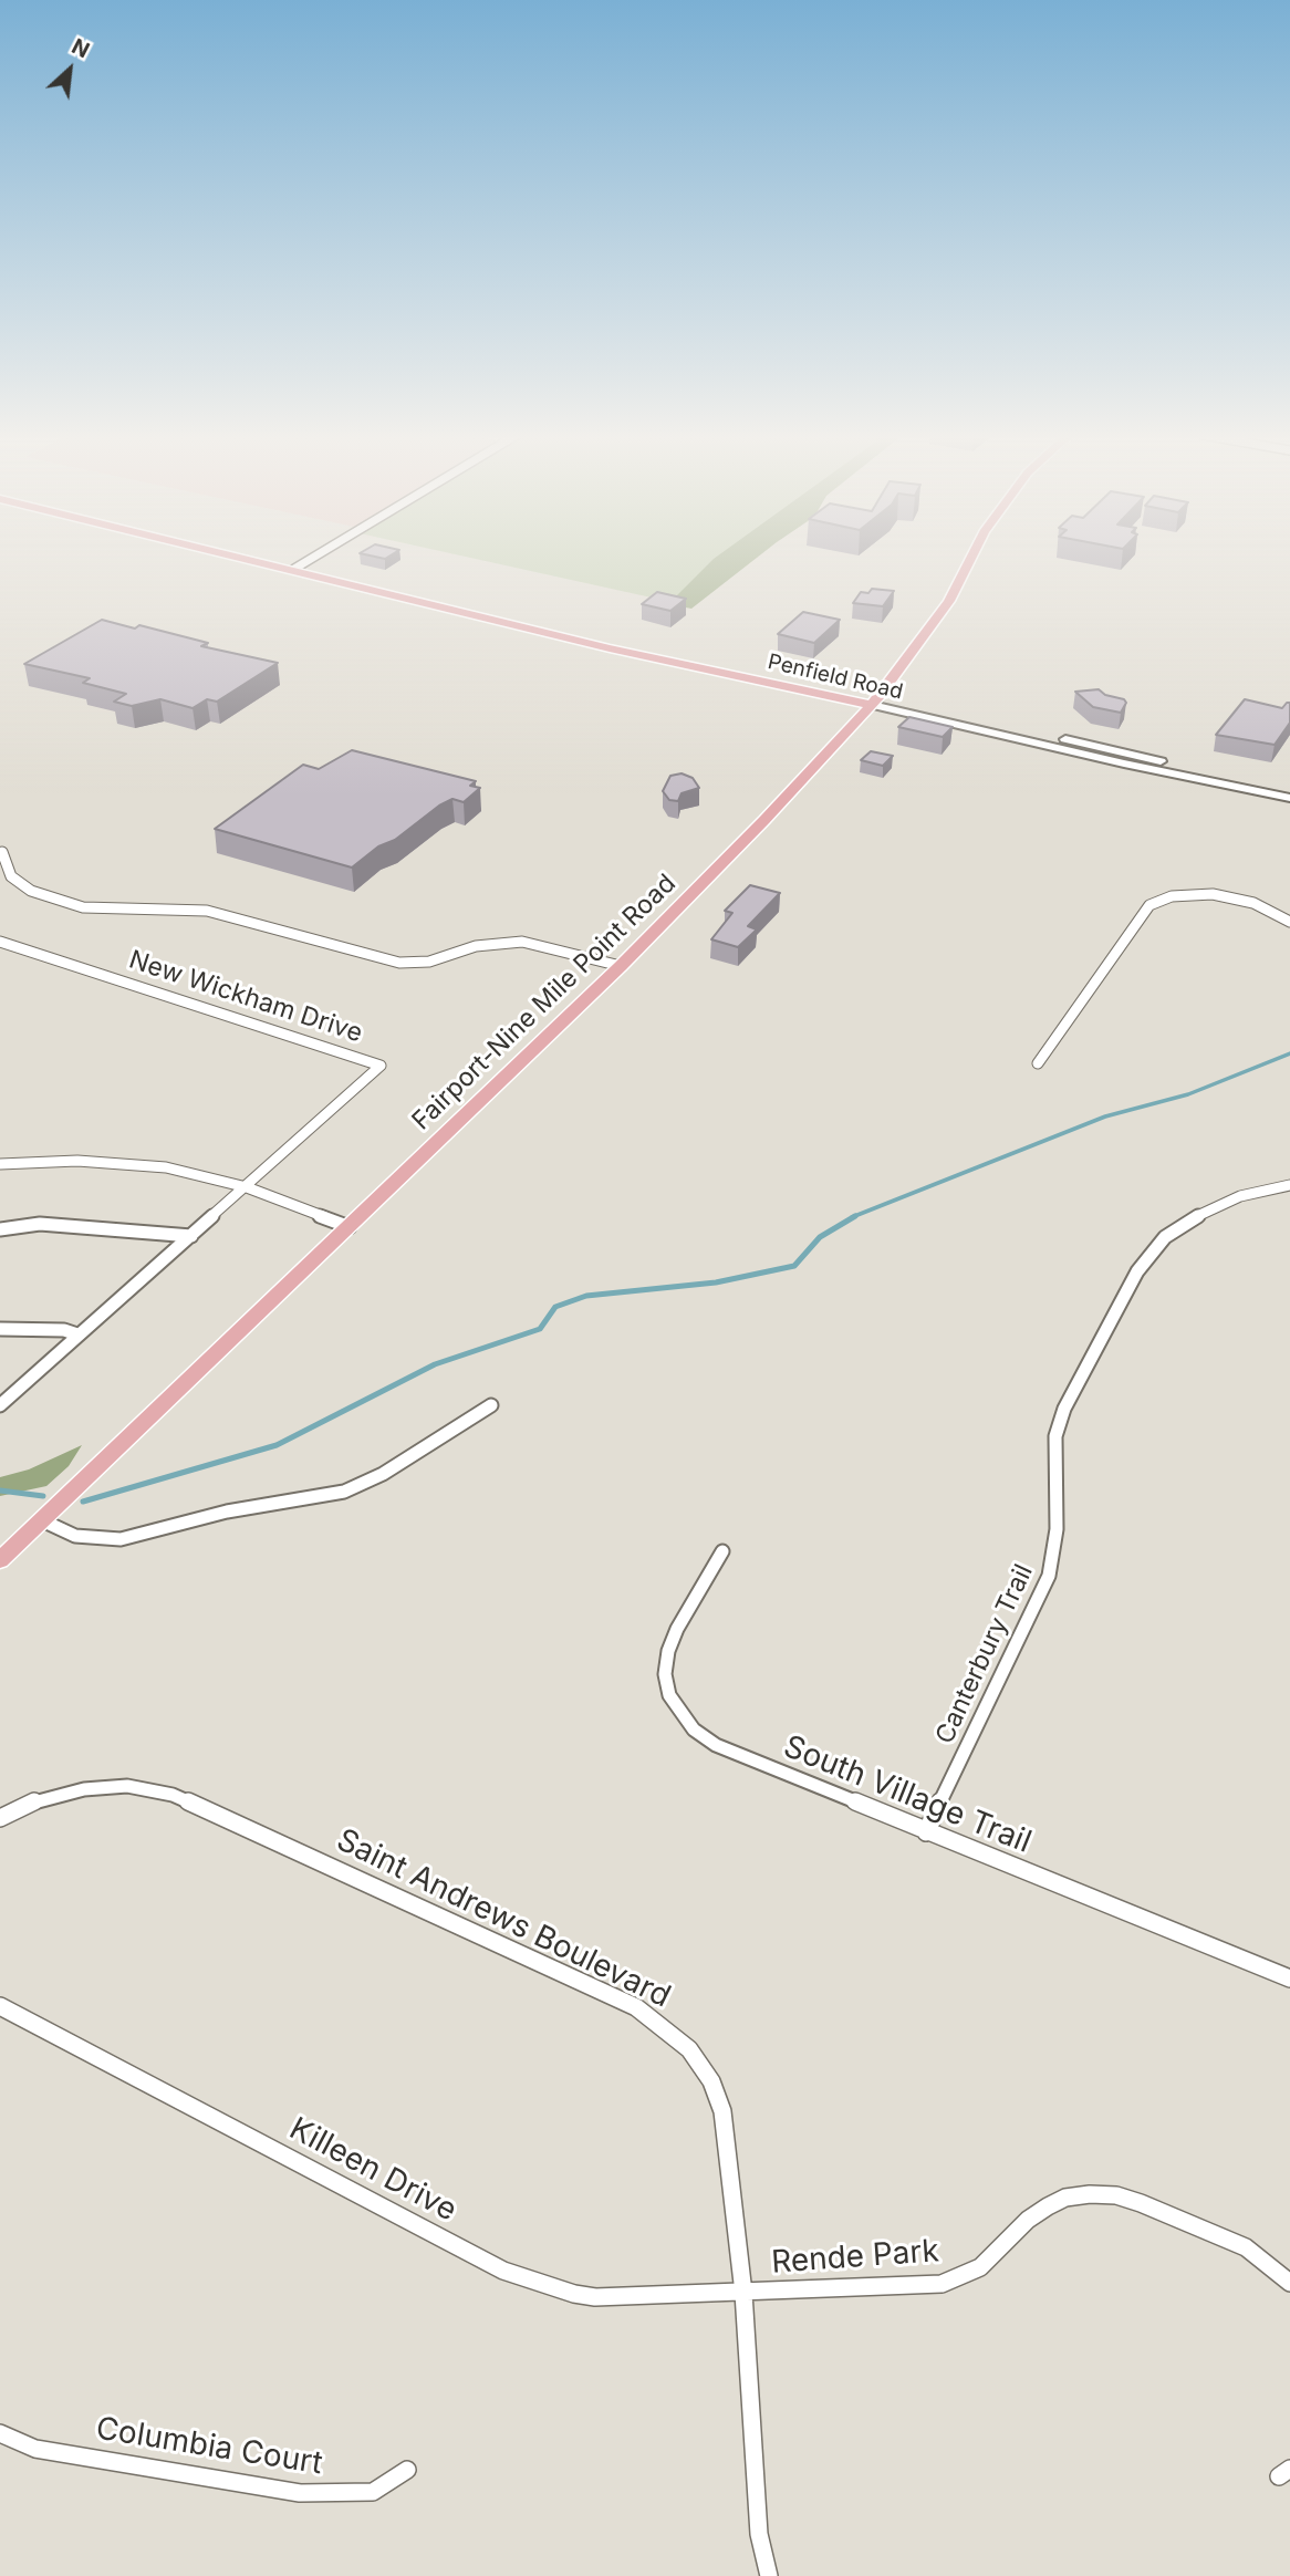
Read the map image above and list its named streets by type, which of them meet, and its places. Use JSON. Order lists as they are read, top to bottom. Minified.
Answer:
{"streets":{"main road":["Penfield Road","Fairport-Nine Mile Point Road"],"street":["New Wickham Drive","Canterbury Trail","South Village Trail","Saint Andrews Boulevard","Killeen Drive","Rende Park","Columbia Court"]},"crossings":[["Penfield Road","Fairport-Nine Mile Point Road"],["Canterbury Trail","South Village Trail"],["Saint Andrews Boulevard","Killeen Drive"],["Saint Andrews Boulevard","Rende Park"],["Killeen Drive","Rende Park"]],"north":"top right"}
